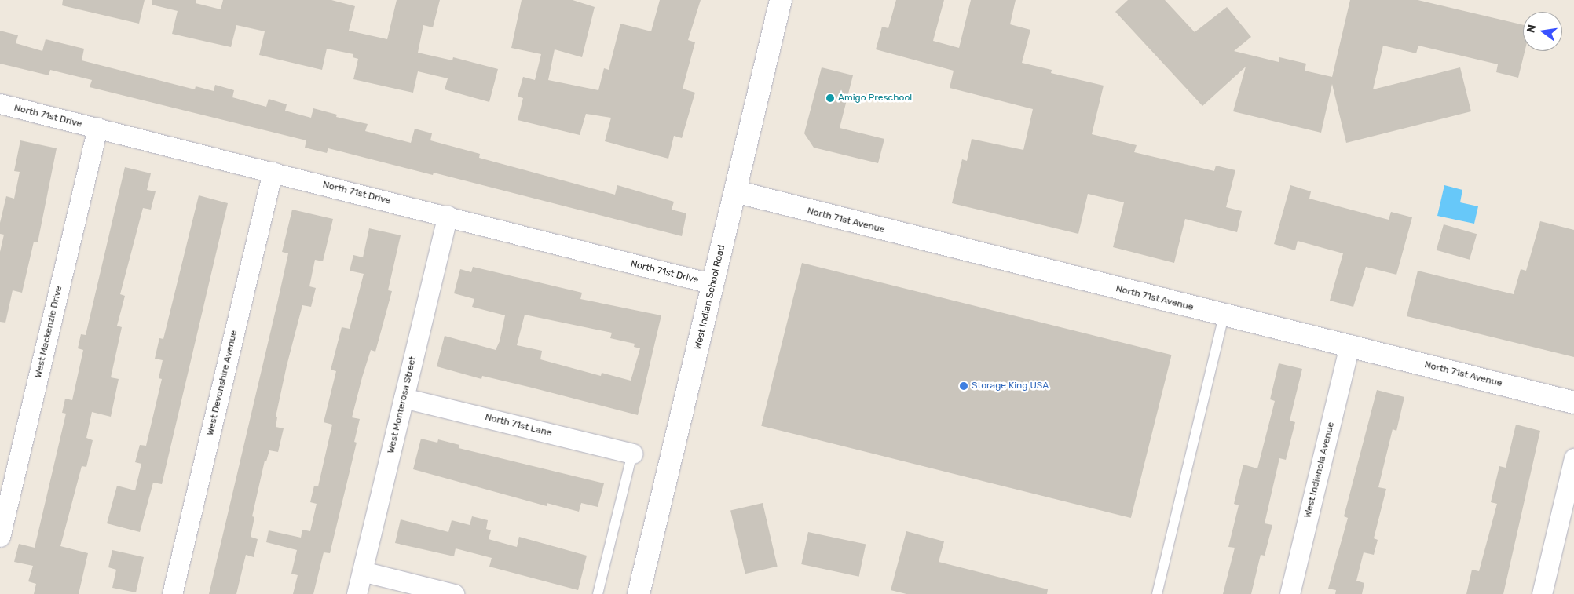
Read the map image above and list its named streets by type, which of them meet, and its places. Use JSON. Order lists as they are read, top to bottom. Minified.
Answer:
{"streets":{"street":["North 71st Drive","North 71st Avenue","West Indian School Road","West Mackenzie Drive","West Devonshire Avenue","West Monterosa Street","North 71st Lane","West Indianola Avenue"]},"crossings":[["North 71st Drive","West Indian School Road"],["North 71st Drive","West Mackenzie Drive"],["North 71st Drive","West Devonshire Avenue"],["North 71st Drive","West Monterosa Street"],["North 71st Avenue","West Indian School Road"],["North 71st Avenue","West Indianola Avenue"],["West Monterosa Street","North 71st Lane"]],"places":["Amigo Preschool","Storage King USA"],"north":"left"}
